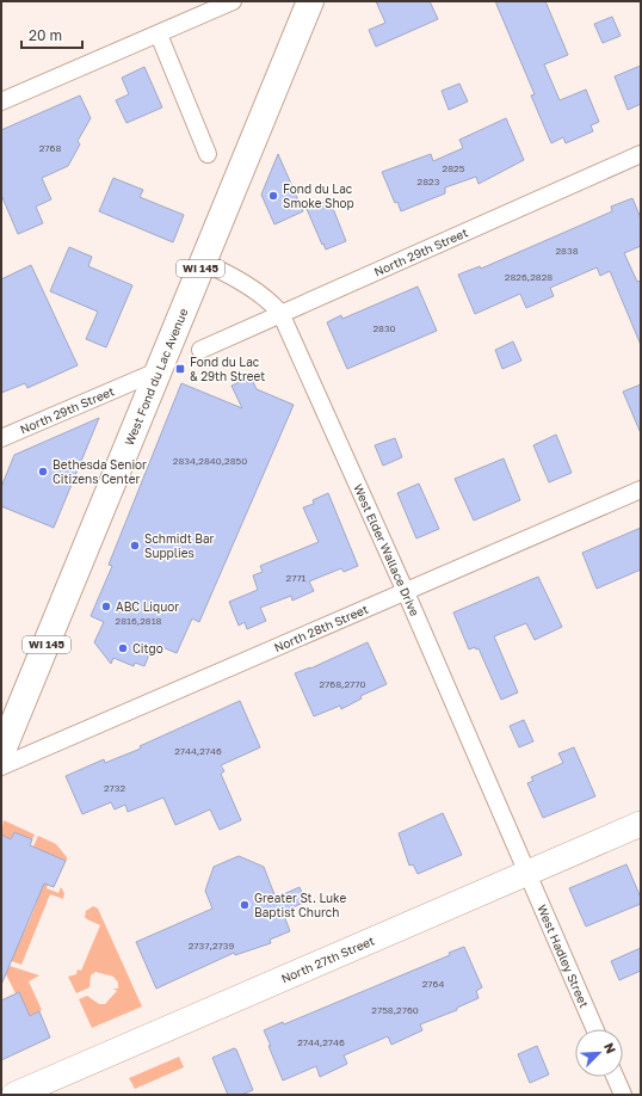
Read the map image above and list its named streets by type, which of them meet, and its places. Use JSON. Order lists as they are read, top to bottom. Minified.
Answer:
{"streets":{"main road":["WI 145","West Fond du Lac Avenue","North 27th Street"],"street":["North 29th Street","West Elder Wallace Drive","North 28th Street","West Hadley Street"]},"crossings":[["North 29th Street","West Fond du Lac Avenue"],["North 29th Street","West Elder Wallace Drive"],["West Fond du Lac Avenue","West Elder Wallace Drive"],["West Elder Wallace Drive","North 28th Street"],["West Elder Wallace Drive","West Hadley Street"],["West Elder Wallace Drive","North 27th Street"],["West Hadley Street","North 27th Street"]],"places":{"other":["Fond du Lac Smoke Shop","Bethesda Senior Citizens Center","Schmidt Bar Supplies","ABC Liquor","Citgo","Greater St. Luke Baptist Church"],"transit":["Fond du Lac & 29th Street"]},"house_numbers":["2768","2825","2823","2838","2826,2828","2830","2834,2840,2850","2771","2816,2818","2768,2770","2744,2746","2732","2737,2739","2764","2758,2760","2744,2746"],"scale_bar":"20 m","north":"top right"}
